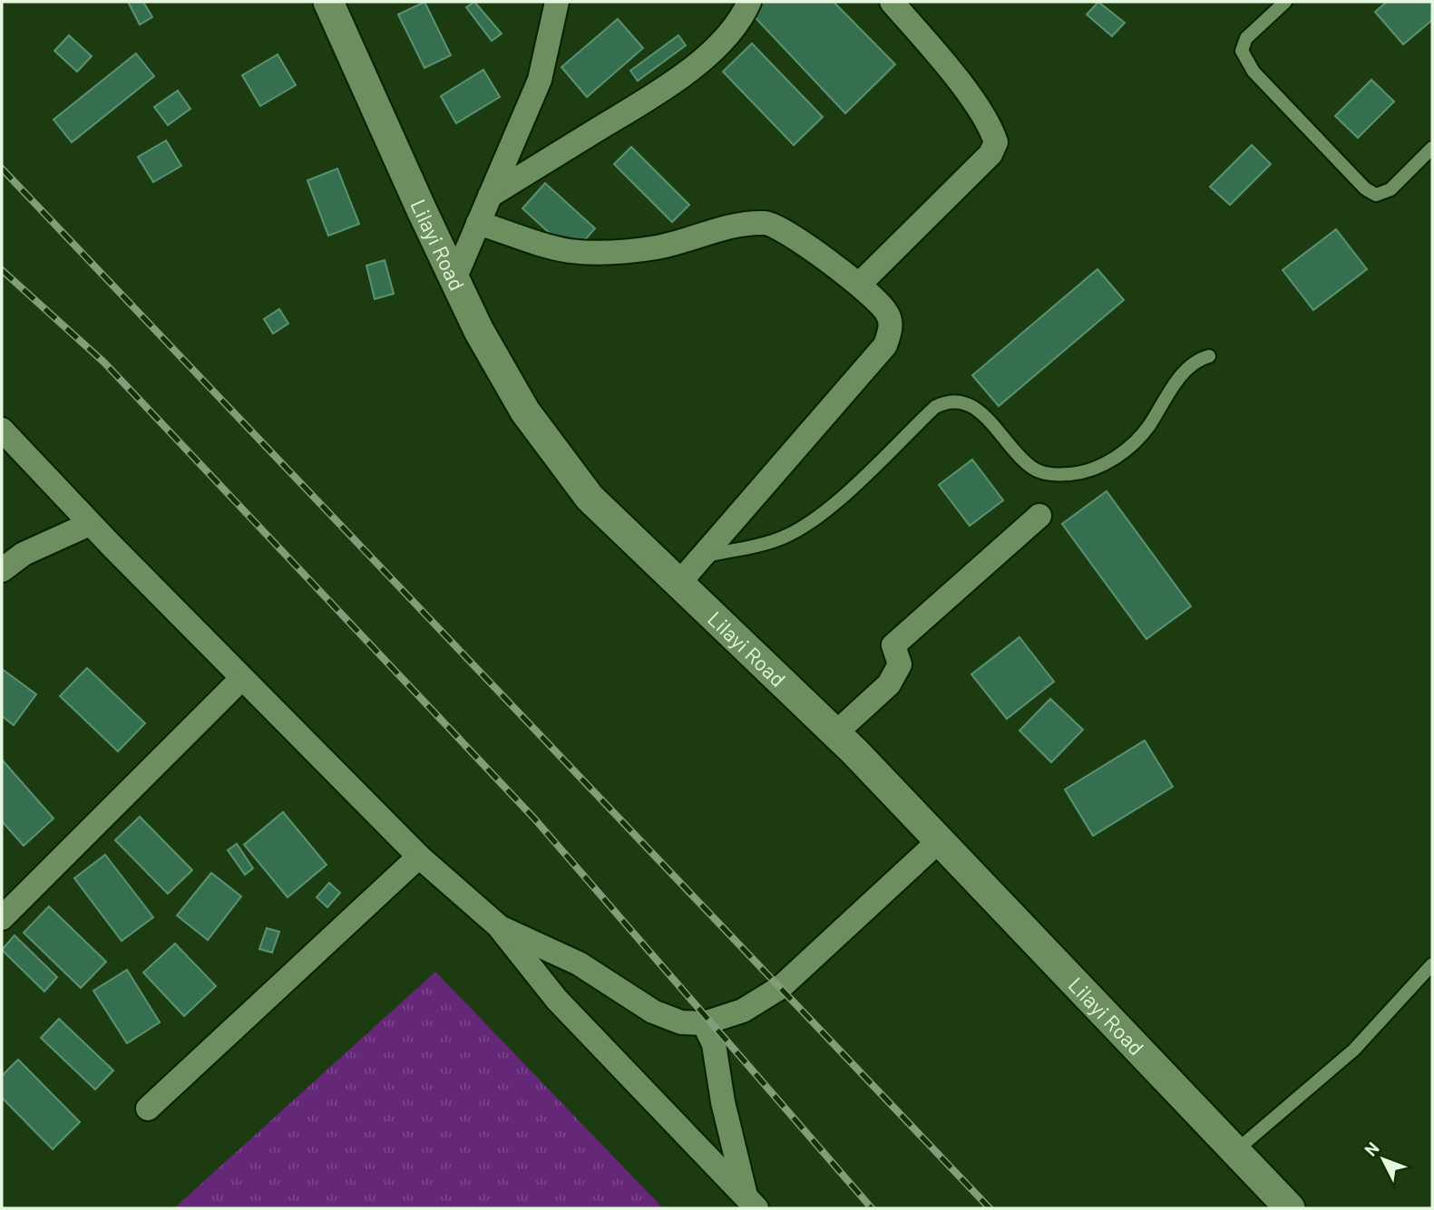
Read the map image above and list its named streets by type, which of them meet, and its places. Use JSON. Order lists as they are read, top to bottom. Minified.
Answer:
{"streets":{"street":["Lilayi Road"]},"north":"top left"}
